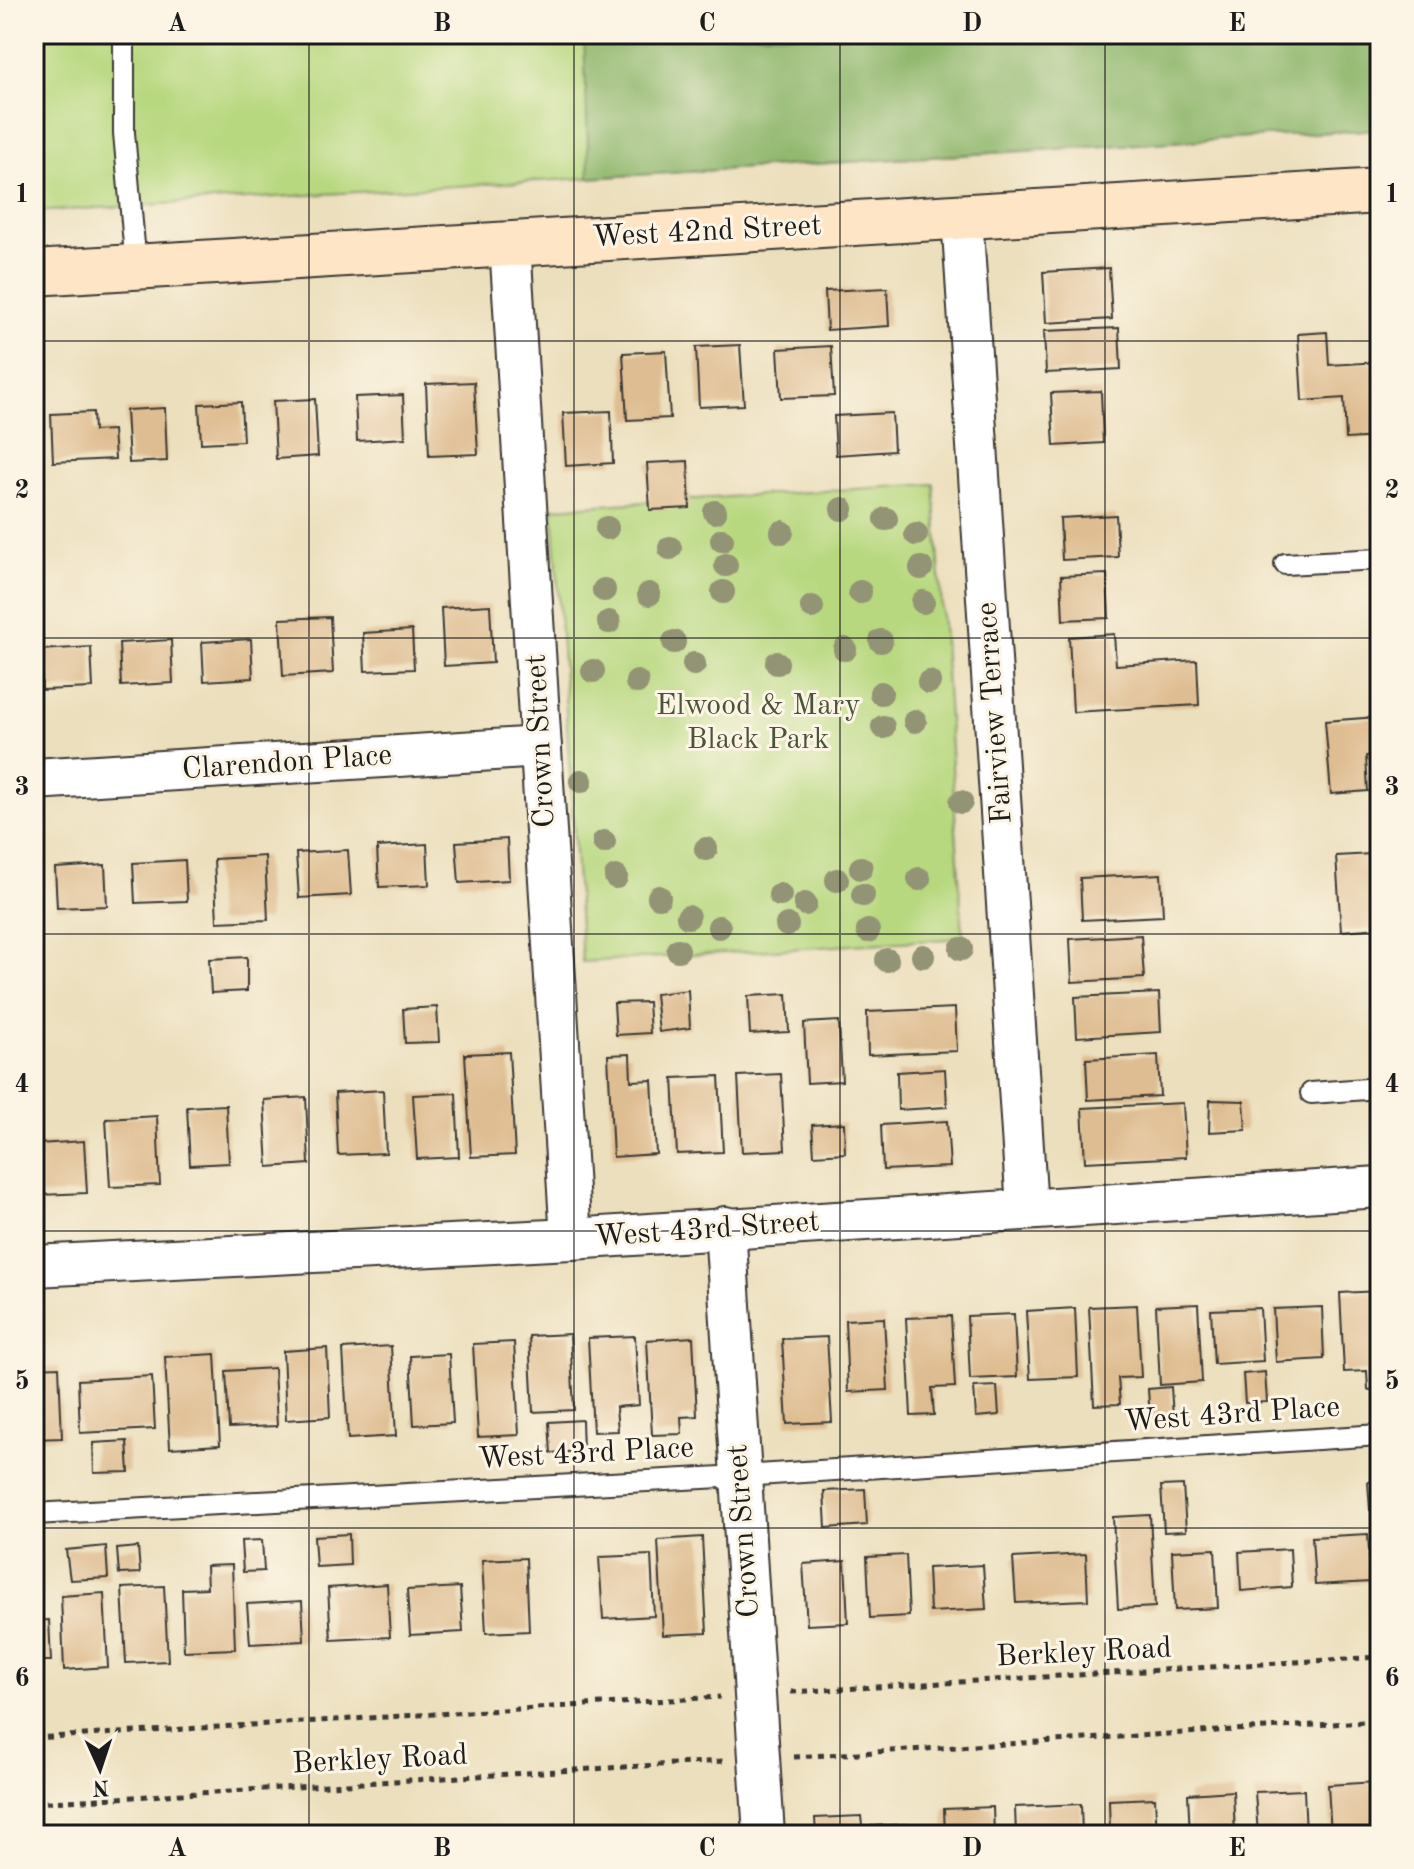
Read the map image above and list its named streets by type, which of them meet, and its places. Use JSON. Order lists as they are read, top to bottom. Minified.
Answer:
{"streets":{"street":["West 42nd Street","Fairview Terrace","Crown Street","Clarendon Place","West 43rd Street"],"lane":["West 43rd Place"],"path":["Berkley Road"]},"crossings":[["West 42nd Street","Fairview Terrace"],["West 42nd Street","Crown Street"],["Fairview Terrace","West 43rd Street"],["Crown Street","Clarendon Place"],["Crown Street","West 43rd Street"],["Crown Street","West 43rd Place"]],"parks":["Elwood & Mary Black Park"],"north":"bottom","grid":{"columns":["A","B","C","D","E"],"rows":["1","2","3","4","5","6"]}}
